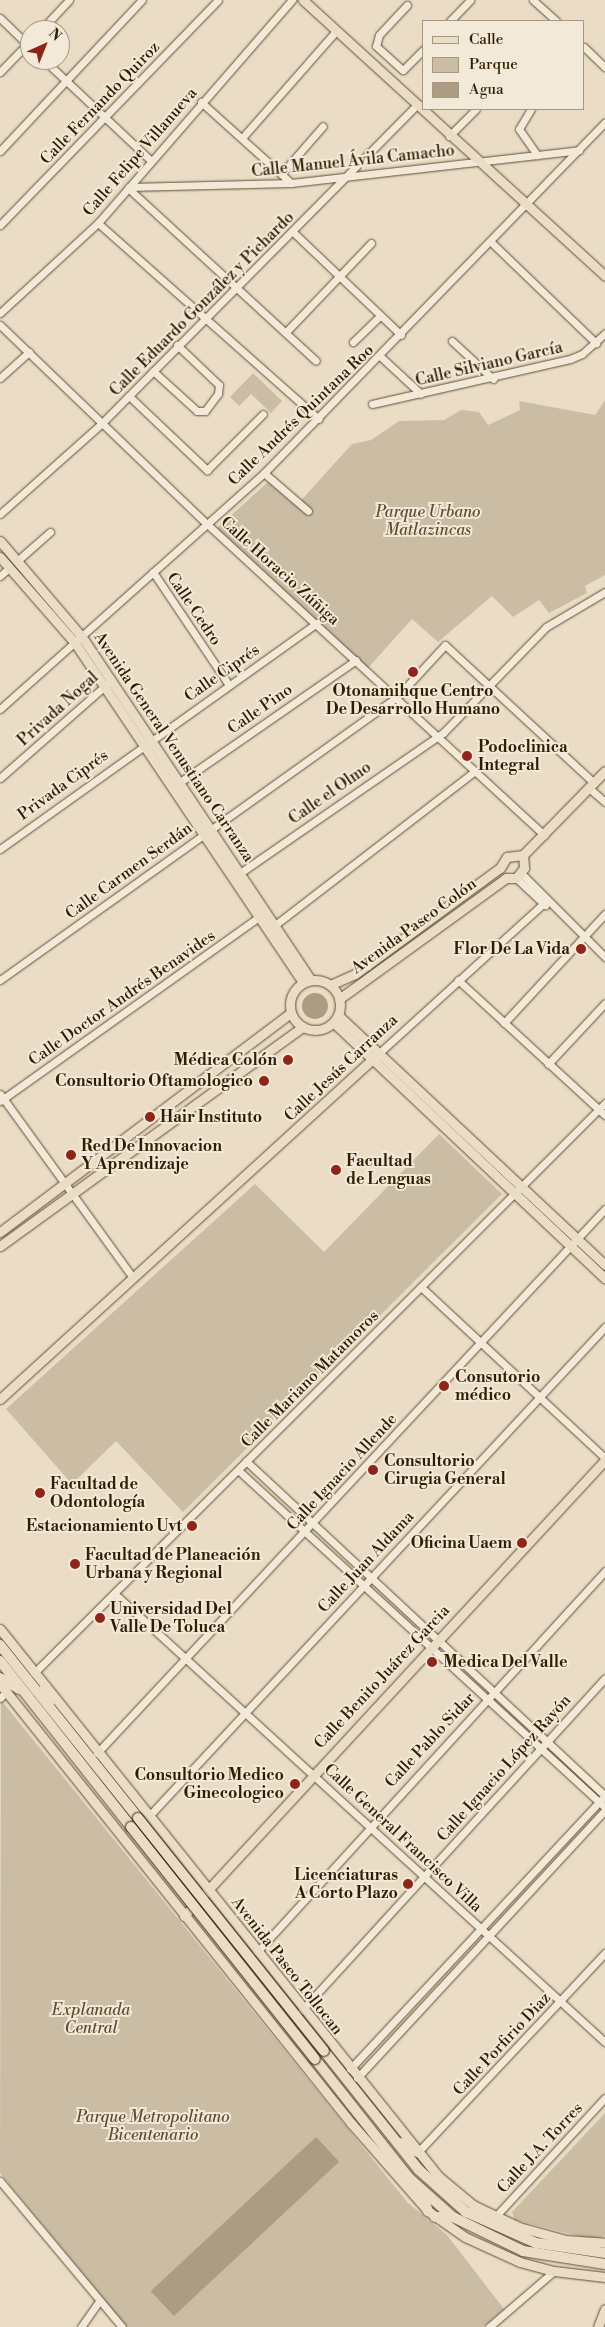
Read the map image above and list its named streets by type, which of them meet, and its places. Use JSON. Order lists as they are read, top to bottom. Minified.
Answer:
{"streets":{"highway":["Avenida Paseo Tollocan"],"main road":["Avenida General Venustiano Carranza","Avenida Paseo Colón","Calle Jesús Carranza","Calle Benito Juárez Garcia"],"street":["Calle Fernando Quiroz","Calle Felipe Villanueva","Calle Manuel Ávila Camacho","Calle Eduardo González y Pichardo","Calle Silviano García","Calle Andrés Quintana Roo","Calle Horacio Zúñiga","Calle Cedro","Calle Ciprés","Privada Nogal","Calle Pino","Privada Ciprés","Calle el Olmo","Calle Carmen Serdán","Calle Doctor Andrés Benavides","Calle Mariano Matamoros","Calle Ignacio Allende","Calle Juan Aldama","Calle Pablo Sidar","Calle Ignacio López Rayón","Calle General Francisco Villa","Calle Porfirio Diaz","Calle J.A. Torres"]},"crossings":[["Calle Felipe Villanueva","Calle Manuel Ávila Camacho"],["Calle Manuel Ávila Camacho","Calle Eduardo González y Pichardo"],["Calle Manuel Ávila Camacho","Calle Andrés Quintana Roo"],["Calle Eduardo González y Pichardo","Calle Horacio Zúñiga"],["Calle Andrés Quintana Roo","Calle Horacio Zúñiga"],["Calle Andrés Quintana Roo","Calle Cedro"],["Calle Andrés Quintana Roo","Avenida General Venustiano Carranza"],["Calle Horacio Zúñiga","Calle Ciprés"],["Calle Horacio Zúñiga","Calle Pino"],["Calle Horacio Zúñiga","Calle el Olmo"],["Calle Horacio Zúñiga","Calle Carmen Serdán"],["Calle Cedro","Calle Ciprés"],["Calle Ciprés","Avenida General Venustiano Carranza"],["Calle Ciprés","Privada Ciprés"],["Privada Nogal","Avenida General Venustiano Carranza"],["Calle Pino","Avenida General Venustiano Carranza"],["Avenida General Venustiano Carranza","Privada Ciprés"],["Avenida General Venustiano Carranza","Calle el Olmo"],["Avenida General Venustiano Carranza","Calle Carmen Serdán"],["Avenida General Venustiano Carranza","Avenida Paseo Colón"],["Avenida General Venustiano Carranza","Calle Doctor Andrés Benavides"],["Calle el Olmo","Calle Carmen Serdán"],["Calle Mariano Matamoros","Calle General Francisco Villa"],["Calle Mariano Matamoros","Avenida Paseo Tollocan"],["Calle Ignacio Allende","Calle General Francisco Villa"],["Calle Ignacio Allende","Avenida Paseo Tollocan"],["Calle Juan Aldama","Calle General Francisco Villa"],["Calle Juan Aldama","Avenida Paseo Tollocan"],["Calle Benito Juárez Garcia","Calle General Francisco Villa"],["Calle Benito Juárez Garcia","Avenida Paseo Tollocan"],["Calle Pablo Sidar","Calle General Francisco Villa"],["Calle Pablo Sidar","Avenida Paseo Tollocan"],["Calle Ignacio López Rayón","Calle General Francisco Villa"],["Calle Ignacio López Rayón","Avenida Paseo Tollocan"],["Calle General Francisco Villa","Calle Porfirio Diaz"],["Avenida Paseo Tollocan","Calle Porfirio Diaz"],["Avenida Paseo Tollocan","Calle J.A. Torres"]],"parks":["Parque Urbano Matlazincas","Explanada Central","Parque Metropolitano Bicentenario"],"places":["Otonamihque Centro De Desarrollo Humano","Podoclinica Integral","Flor De La Vida","Médica Colón","Consultorio Oftamologico","Hair Instituto","Red De Innovacion Y Aprendizaje","Facultad de Lenguas","Consutorio médico","Consultorio Cirugia General","Facultad de Odontología","Estacionamiento Uvt","Oficina Uaem","Facultad de Planeación Urbana y Regional","Universidad Del Valle De Toluca","Medica Del Valle","Consultorio Medico Ginecologico","Licenciaturas A Corto Plazo"],"legend":["Calle","Parque","Agua"],"north":"top right"}
